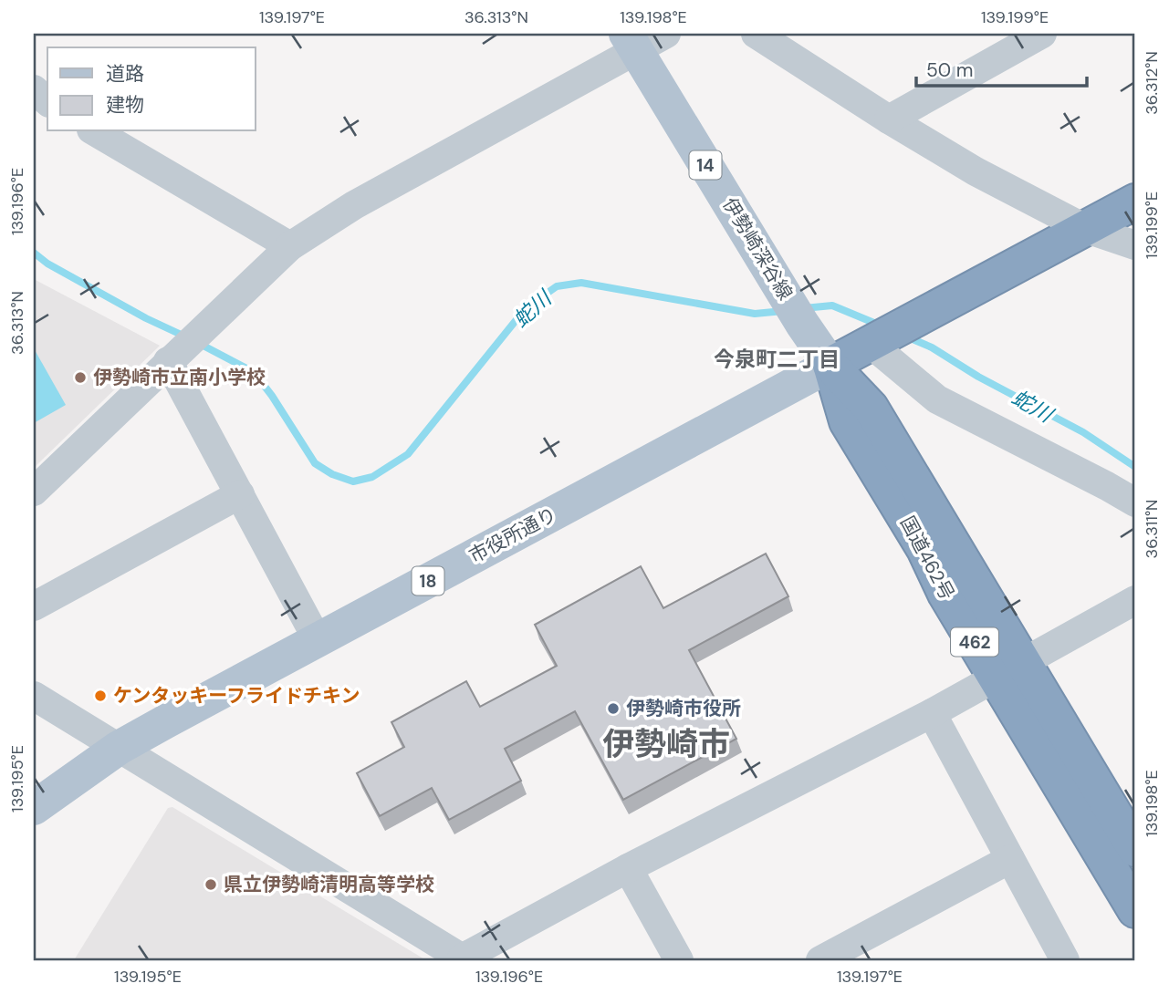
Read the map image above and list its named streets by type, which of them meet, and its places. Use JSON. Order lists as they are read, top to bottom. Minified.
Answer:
{"streets":{"highway":["国道462号","462"],"main road":["14","伊勢崎深谷線","市役所通り","18"]},"crossings":[["伊勢崎深谷線","市役所通り"],["伊勢崎深谷線","国道462号"],["市役所通り","国道462号"]],"districts":["今泉町二丁目","伊勢崎市"],"water":["蛇川"],"places":["伊勢崎市立南小学校","ケンタッキーフライドチキン","伊勢崎市役所","県立伊勢崎清明高等学校"],"legend":["道路","建物"],"scale_bar":"50 m","coordinates":["139.197°E","36.313°N","139.198°E","139.199°E","36.312°N","139.196°E","36.311°N","139.195°E"]}
